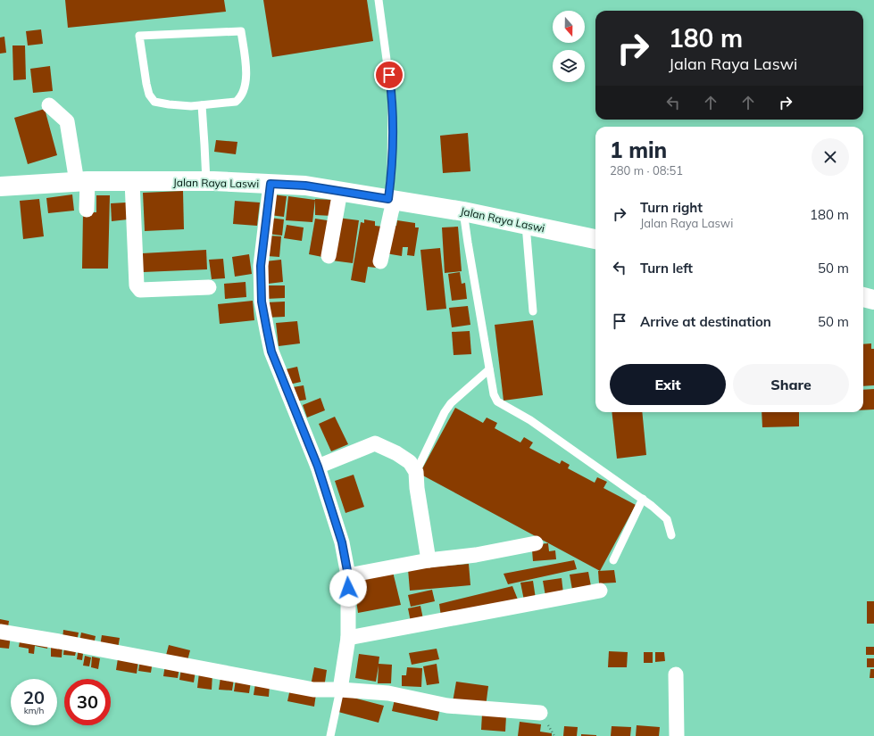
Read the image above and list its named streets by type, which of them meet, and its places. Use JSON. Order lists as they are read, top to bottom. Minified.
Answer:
{"streets":{"main road":["Jalan Raya Laswi"]},"north":"bottom","page":{"turn":["180 m","Jalan Raya Laswi"],"heading":["1 min","280 m · 08:51"],"list":[{"name":"Turn right","note":"Jalan Raya Laswi","value":"180 m"},{"name":"Turn left","value":"50 m"},{"name":"Arrive at destination","value":"50 m"}],"buttons":["Exit","Share"],"speed":"20 km/h","limit":"30"}}
